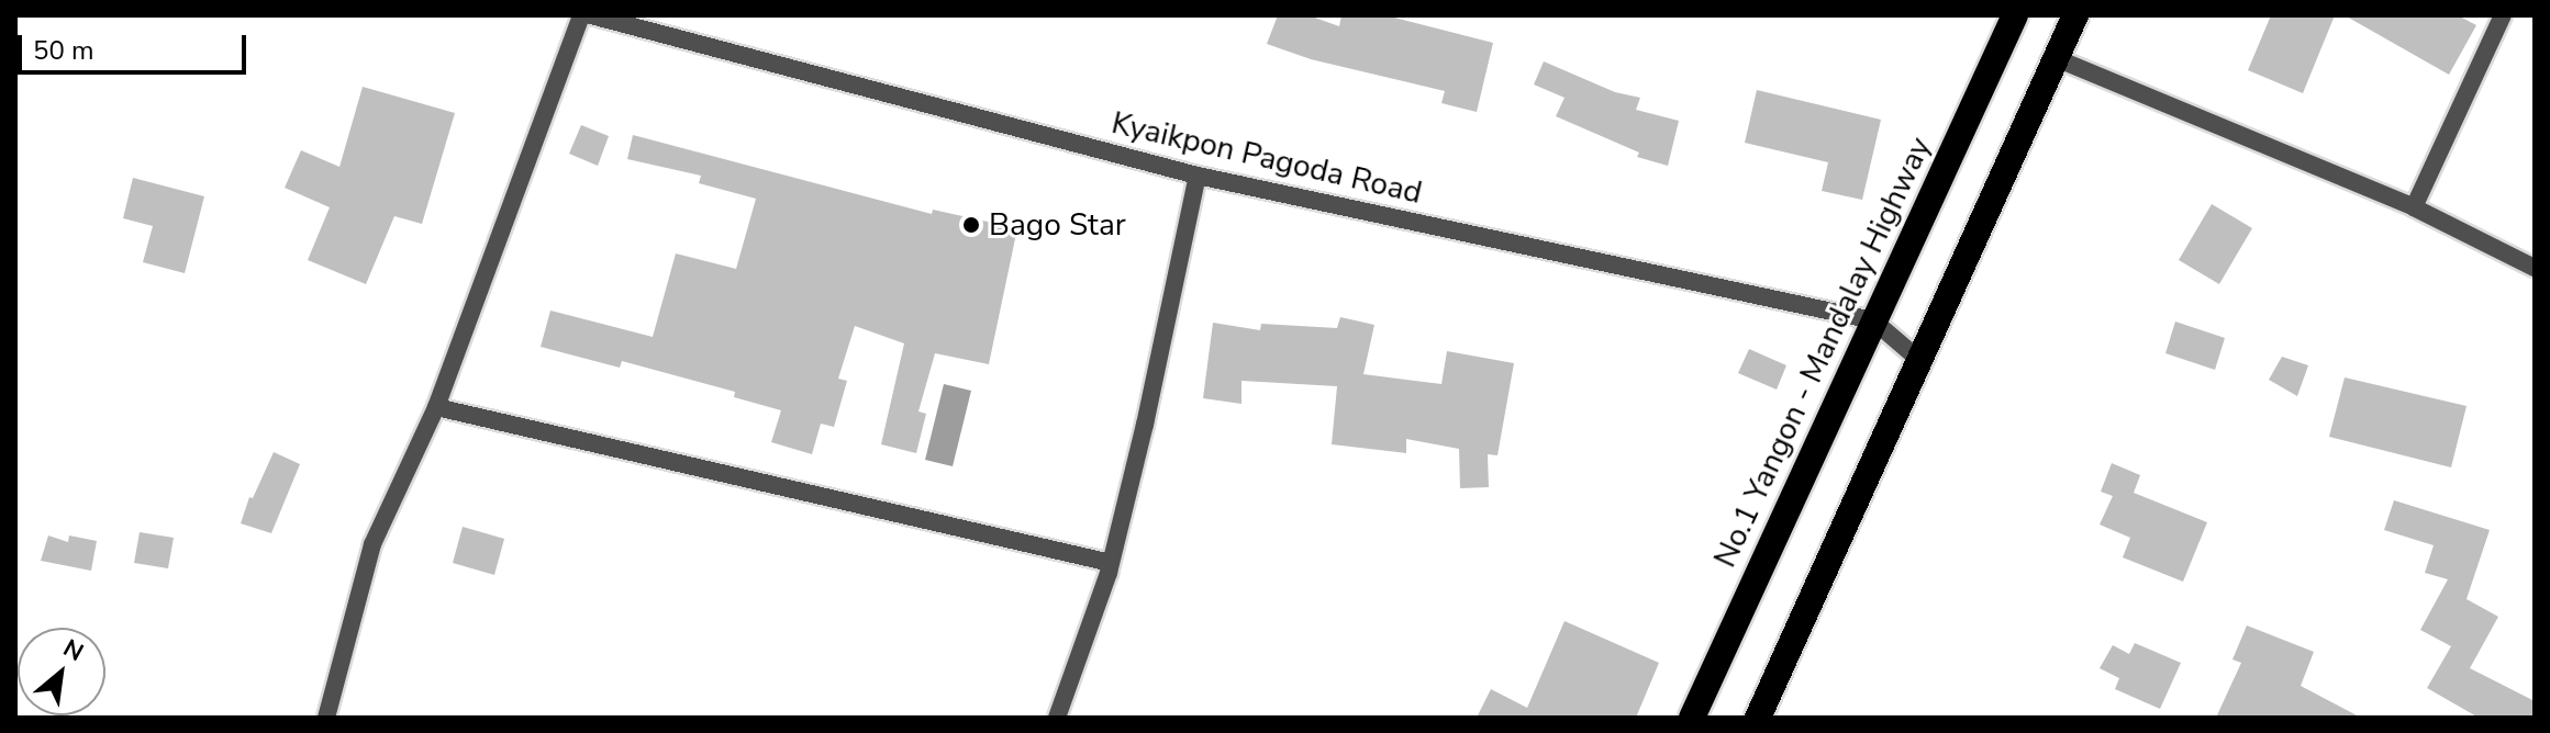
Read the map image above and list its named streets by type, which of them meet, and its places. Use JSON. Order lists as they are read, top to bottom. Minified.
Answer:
{"streets":{"highway":["No.1 Yangon - Mandalay Highway"],"street":["Kyaikpon Pagoda Road"]},"crossings":[["Kyaikpon Pagoda Road","No.1 Yangon - Mandalay Highway"]],"places":["Bago Star"],"scale_bar":"50 m","north":"top right"}
